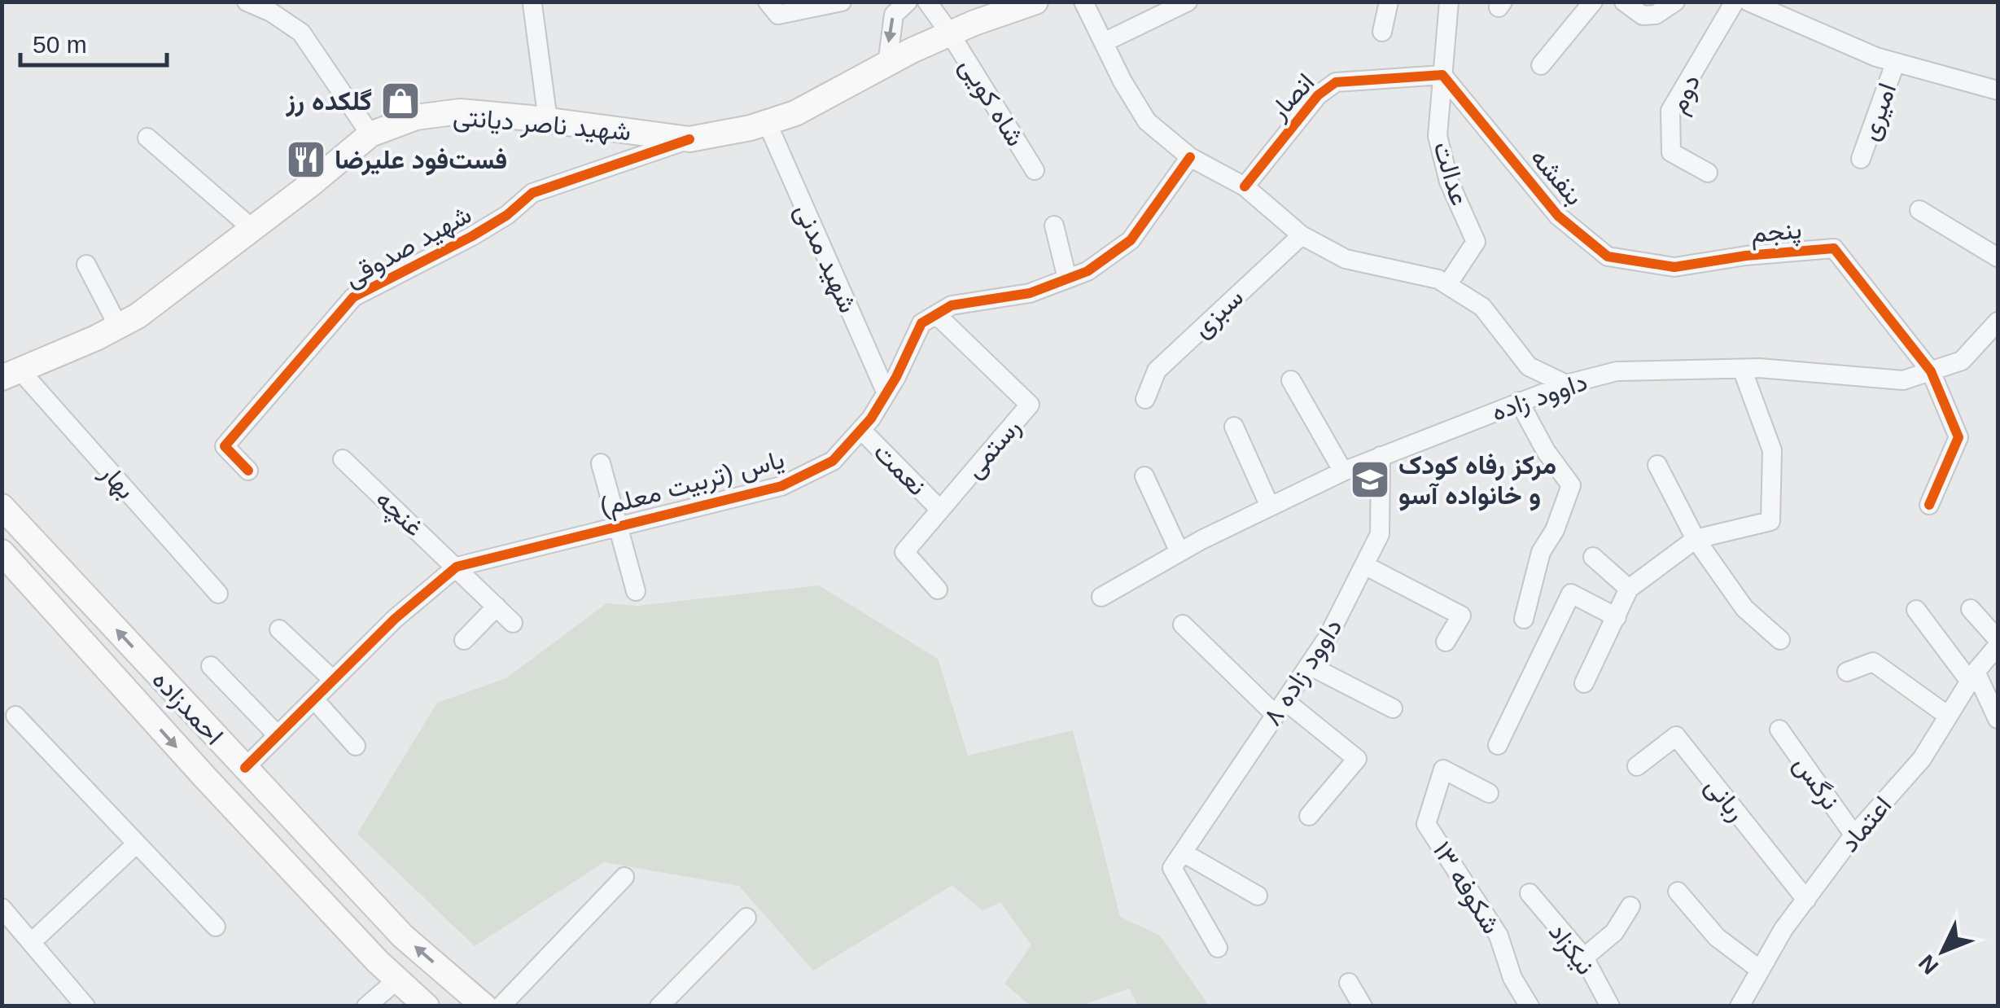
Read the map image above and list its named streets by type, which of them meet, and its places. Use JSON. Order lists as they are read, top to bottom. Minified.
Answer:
{"streets":{"main road":["شهید ناصر دیانتی","احمدزاده"],"street":["دوم","انصار","شاه کویی","امیری","عدالت","بنفشه","پنجم","شهید صدوقی","شهید مدنی","سبزی","داوود زاده","رستمی","نعمت","بهار","یاس (تربیت معلم)","غنچه","داوود زاده ۸","نرگس","ربانی","اعتماد","شکوفه ۱۳","نیکزاد"]},"crossings":[["انصار","عدالت"],["انصار","بنفشه"],["شاه کویی","شهید ناصر دیانتی"],["شهید ناصر دیانتی","شهید صدوقی"],["شهید ناصر دیانتی","شهید مدنی"],["شهید ناصر دیانتی","بهار"],["عدالت","بنفشه"],["بنفشه","پنجم"],["پنجم","داوود زاده"],["شهید مدنی","یاس (تربیت معلم)"],["داوود زاده","داوود زاده ۸"],["رستمی","نعمت"],["رستمی","یاس (تربیت معلم)"],["نعمت","یاس (تربیت معلم)"],["یاس (تربیت معلم)","غنچه"],["یاس (تربیت معلم)","احمدزاده"],["نرگس","اعتماد"],["ربانی","اعتماد"]],"places":{"shop":["گلکده رز"],"restaurant":["فست‌فود علیرضا"],"school or university":["مرکز رفاه کودک و خانواده آسو"]},"scale_bar":"50 m","north":"bottom left"}
